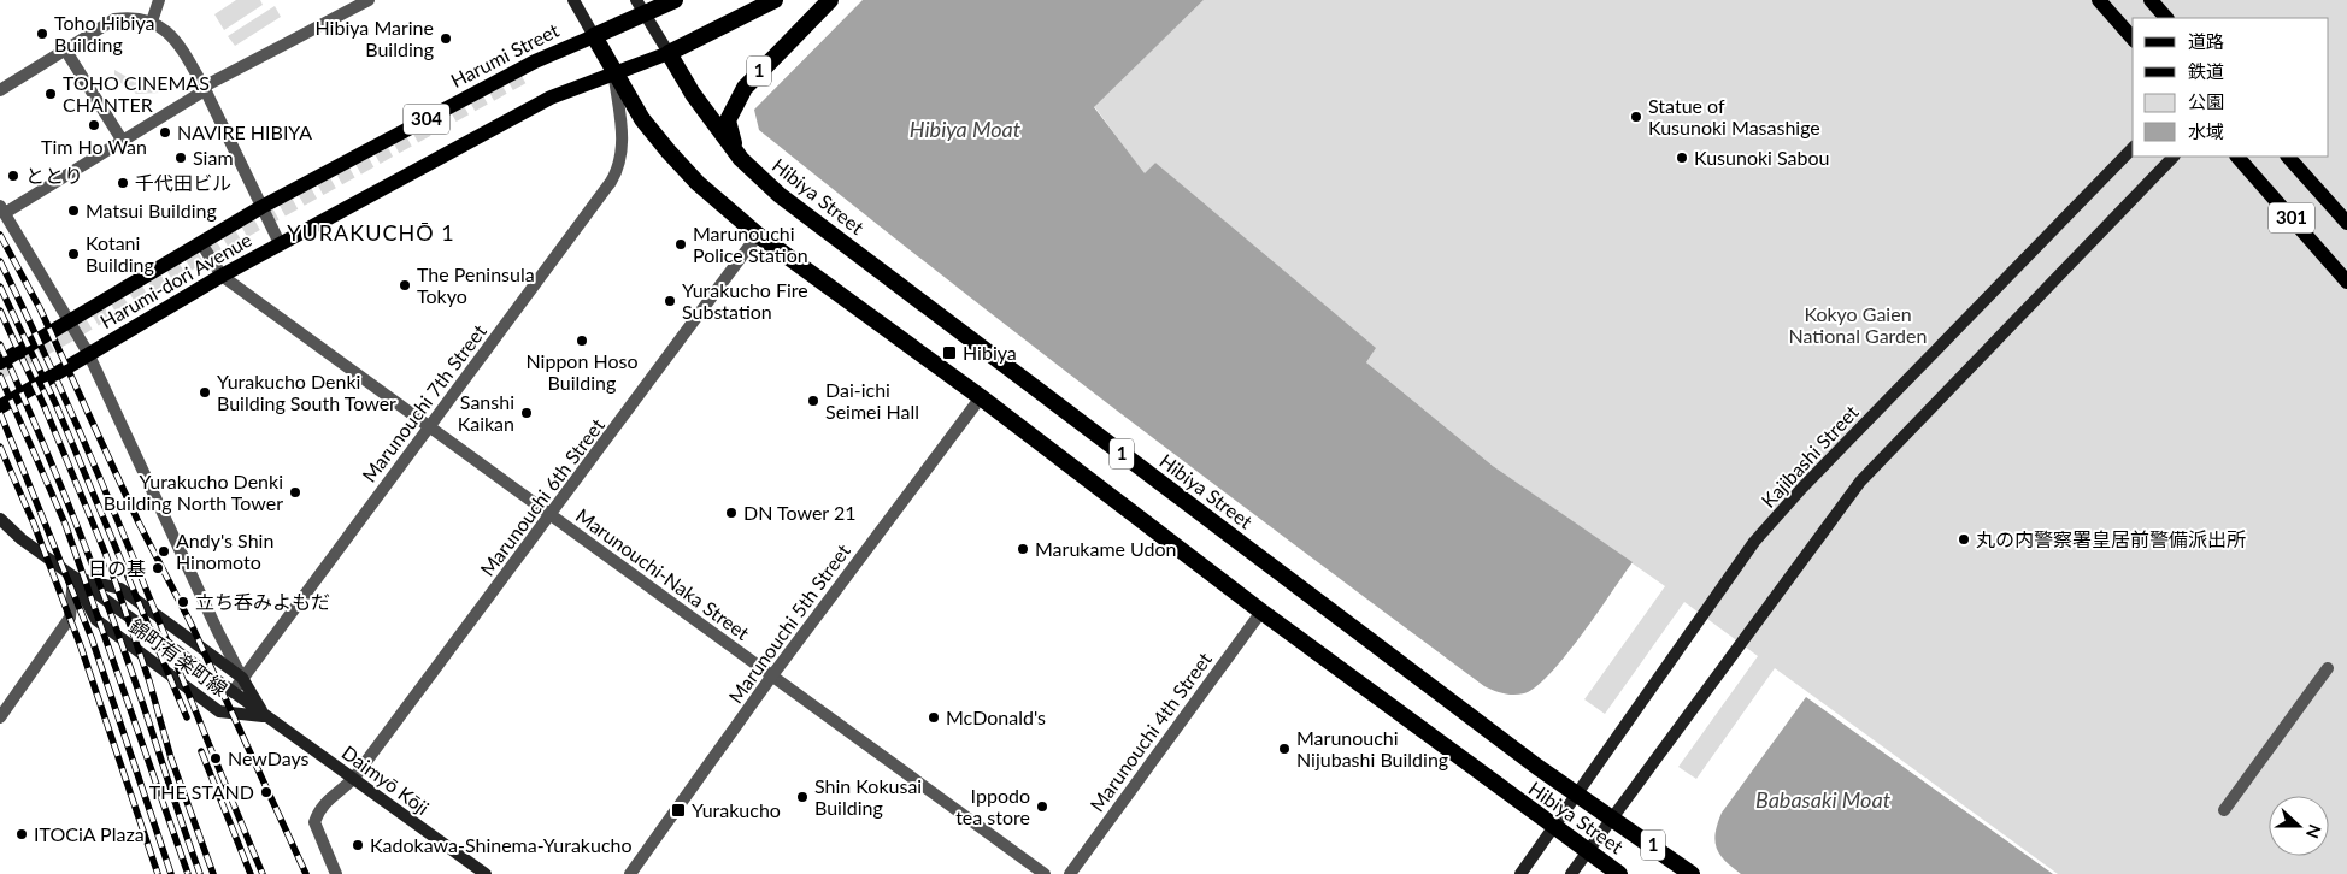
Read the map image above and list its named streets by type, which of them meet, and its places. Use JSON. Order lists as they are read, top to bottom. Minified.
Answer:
{"streets":{"highway":["Harumi Street","1","Hibiya Street"],"main road":["304","301","Harumi-dori Avenue","Kajibashi Street","錦町有楽町線","Daimyō Kōji"],"street":["Marunouchi 7th Street","Marunouchi 6th Street","Marunouchi-Naka Street","Marunouchi 5th Street","Marunouchi 4th Street"]},"crossings":[["Harumi Street","1"],["Harumi Street","Hibiya Street"],["Harumi Street","Harumi-dori Avenue"],["1","304"],["1","Hibiya Street"],["1","Marunouchi 7th Street"],["304","Hibiya Street"],["304","Harumi-dori Avenue"],["304","Marunouchi 7th Street"],["Hibiya Street","Marunouchi 7th Street"],["Hibiya Street","Kajibashi Street"],["Hibiya Street","Marunouchi 6th Street"],["Hibiya Street","Marunouchi 5th Street"],["Hibiya Street","Marunouchi 4th Street"],["Harumi-dori Avenue","Marunouchi-Naka Street"],["Marunouchi 7th Street","Marunouchi-Naka Street"],["Marunouchi 7th Street","錦町有楽町線"],["Marunouchi 7th Street","Daimyō Kōji"],["Marunouchi 6th Street","Marunouchi-Naka Street"],["Marunouchi 6th Street","Daimyō Kōji"],["Marunouchi-Naka Street","Marunouchi 5th Street"],["錦町有楽町線","Daimyō Kōji"]],"districts":["YURAKUCHŌ 1"],"water":["Hibiya Moat","Babasaki Moat"],"parks":["Kokyo Gaien National Garden"],"places":{"other":["Toho Hibiya Building","Hibiya Marine Building","TOHO CINEMAS CHANTER","Statue of Kusunoki Masashige","Tim Ho Wan","NAVIRE HIBIYA","Siam","Kusunoki Sabou","ととり","千代田ビル","Matsui Building","Marunouchi Police Station","Kotani Building","The Peninsula Tokyo","Yurakucho Fire Substation","Nippon Hoso Building","Yurakucho Denki Building South Tower","Dai-ichi Seimei Hall","Sanshi Kaikan","Yurakucho Denki Building North Tower","DN Tower 21","丸の内警察署皇居前警備派出所","Marukame Udon","Andy's Shin Hinomoto","日の基","立ち呑みよもだ","McDonald's","Marunouchi Nijubashi Building","NewDays","THE STAND","Shin Kokusai Building","Ippodo tea store","ITOCiA Plaza","Kadokawa-Shinema-Yurakucho"],"transit":["Hibiya","Yurakucho"]},"legend":["道路","鉄道","公園","水域"],"north":"right"}
